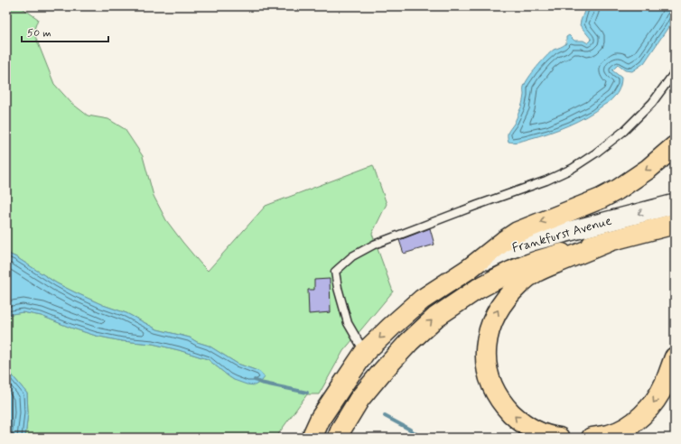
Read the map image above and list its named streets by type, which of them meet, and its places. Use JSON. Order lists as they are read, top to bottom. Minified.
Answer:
{"streets":{"main road":["Frankfurst Avenue"]},"scale_bar":"50 m"}
